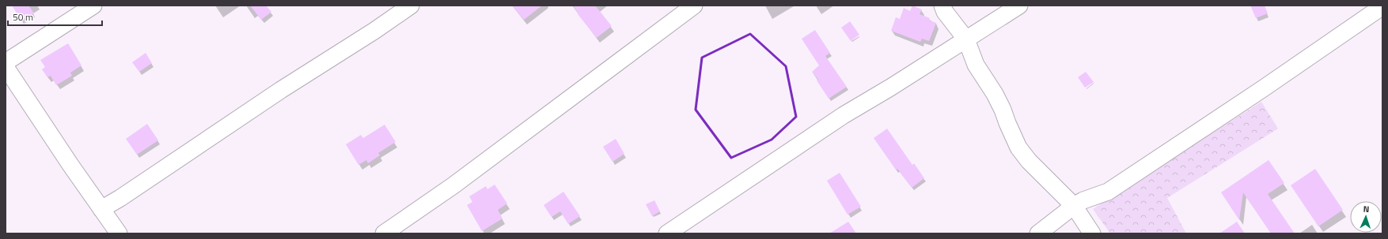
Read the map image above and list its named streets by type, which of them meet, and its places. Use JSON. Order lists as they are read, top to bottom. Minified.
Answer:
{"scale_bar":"50 m","north":"top"}
